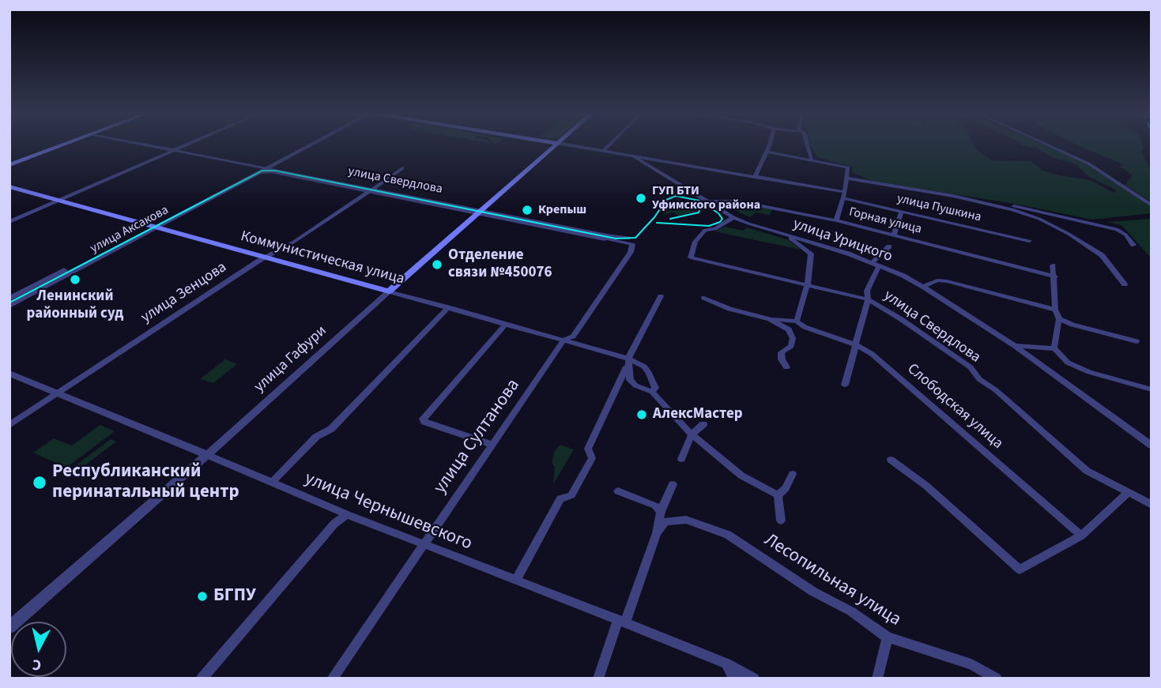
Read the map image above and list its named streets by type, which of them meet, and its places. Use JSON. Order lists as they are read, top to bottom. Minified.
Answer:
{"streets":{"main road":["Коммунистическая улица","улица Гафури"],"street":["улица Свердлова","улица Пушкина","Горная улица","улица Аксакова","улица Урицкого","улица Зенцова","Слободская улица","улица Султанова","улица Чернышевского","Лесопильная улица"]},"crossings":[["улица Свердлова","улица Аксакова"],["улица Свердлова","улица Урицкого"],["улица Свердлова","улица Зенцова"],["улица Свердлова","улица Гафури"],["улица Свердлова","улица Султанова"],["улица Пушкина","улица Урицкого"],["Горная улица","улица Урицкого"],["улица Аксакова","Коммунистическая улица"],["Коммунистическая улица","улица Зенцова"],["Коммунистическая улица","улица Гафури"],["Коммунистическая улица","улица Султанова"],["улица Зенцова","улица Чернышевского"],["улица Гафури","улица Чернышевского"],["улица Султанова","улица Чернышевского"]],"places":["ГУП БТИ Уфимского района","Крепыш","Отделение связи №450076","Ленинский районный суд","АлексМастер","Республиканский перинатальный центр","БГПУ"],"north":"bottom"}
